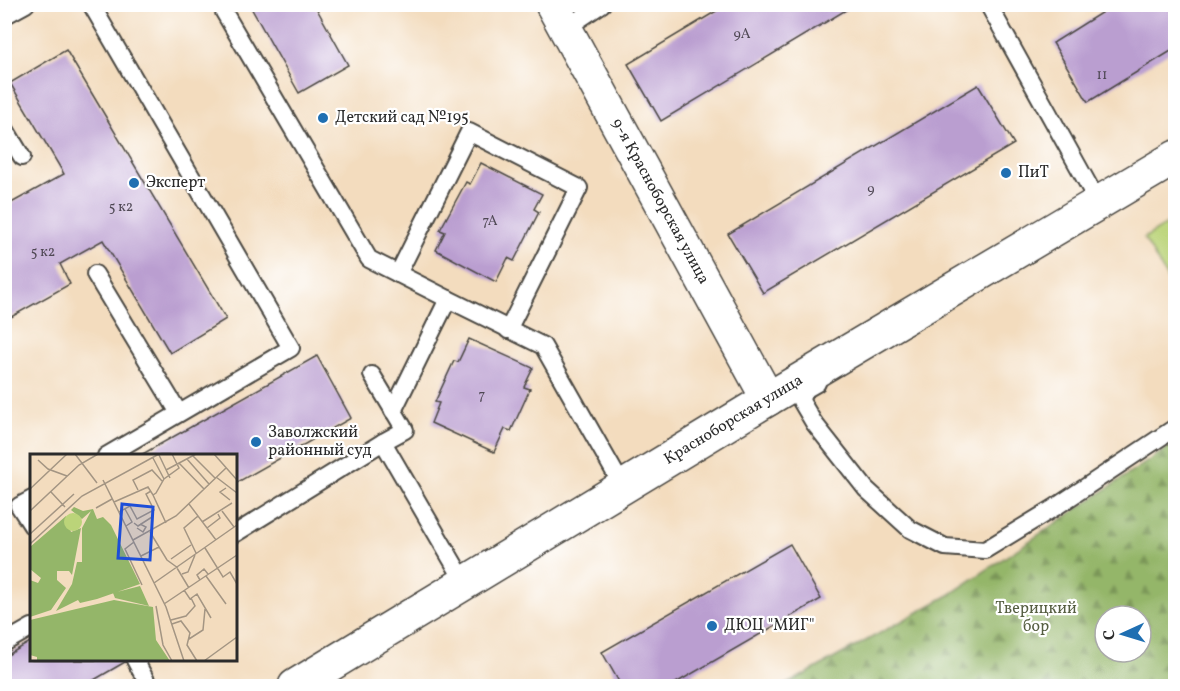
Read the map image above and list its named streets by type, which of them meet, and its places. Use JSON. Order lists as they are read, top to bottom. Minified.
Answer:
{"streets":{"street":["9-я Красноборская улица","Красноборская улица"]},"crossings":[["9-я Красноборская улица","Красноборская улица"]],"parks":["Тверицкий бор"],"places":["Детский сад №195","ПиТ","Эксперт","Заволжский районный суд","ДЮЦ \"МИГ\""],"house_numbers":["9А","11","9","5 к2","7А","5 к2","7"],"north":"left"}
